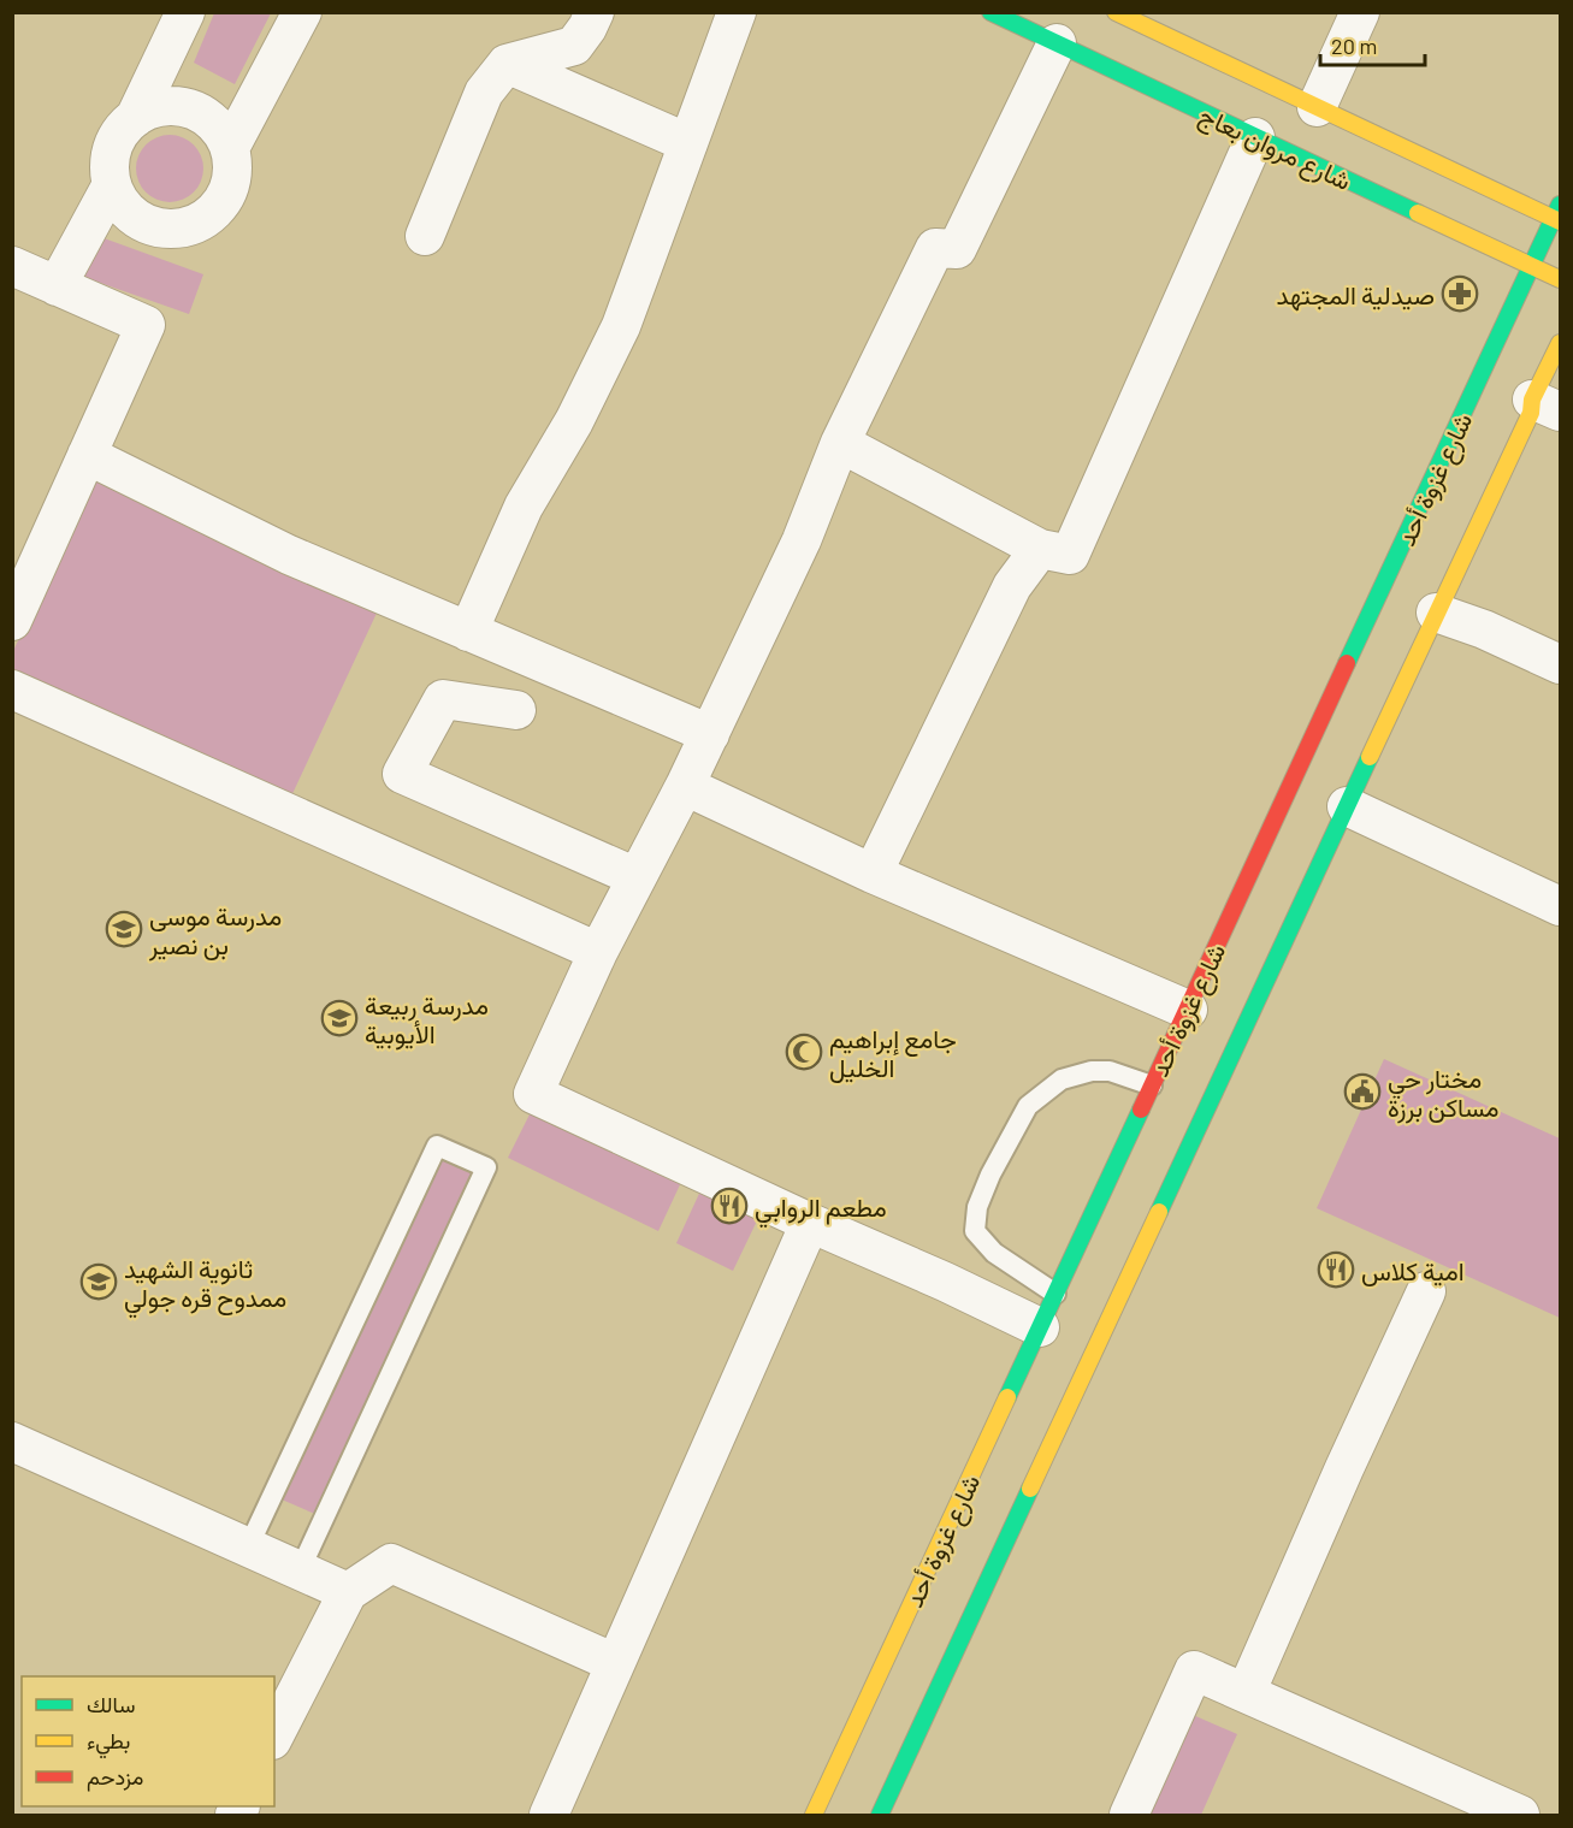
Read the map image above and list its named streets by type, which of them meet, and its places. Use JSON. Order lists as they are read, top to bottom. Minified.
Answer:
{"streets":{"main road":["شارع مروان بعاج","شارع غزوة أحد"]},"crossings":[["شارع مروان بعاج","شارع غزوة أحد"]],"places":{"pharmacy":["صيدلية المجتهد"],"school or university":["مدرسة موسى بن نصير","مدرسة ربيعة الأيوبية","ثانوية الشهيد ممدوح قره جولي"],"mosque":["جامع إبراهيم الخليل"],"public building":["مختار حي مساكن برزة"],"restaurant":["مطعم الروابي","امية كلاس"]},"legend":["سالك","بطيء","مزدحم"],"scale_bar":"20 m"}
